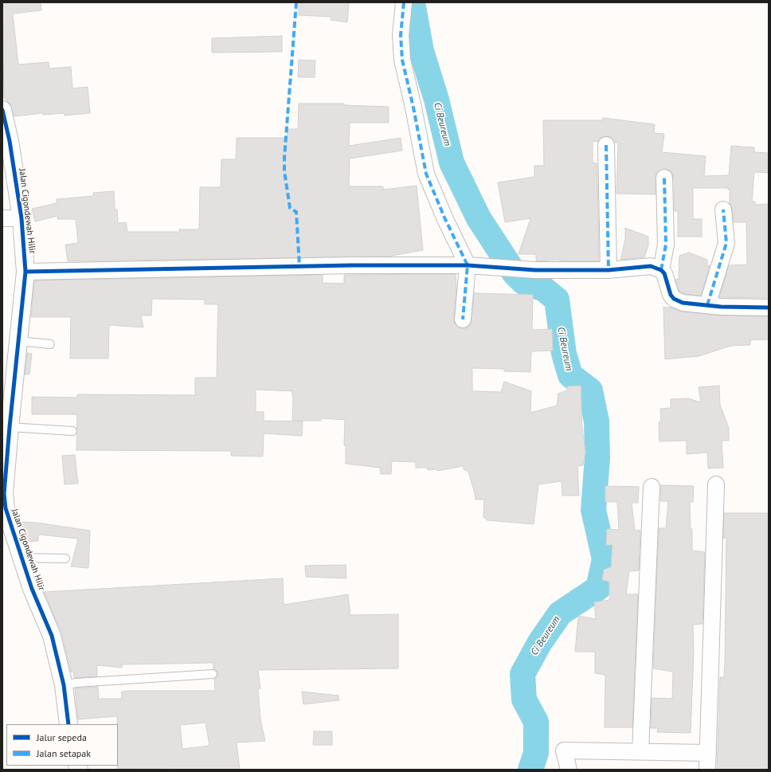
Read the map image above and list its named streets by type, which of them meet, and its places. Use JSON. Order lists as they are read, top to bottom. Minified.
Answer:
{"streets":{"street":["Jalan Cigondewah Hilir"]},"water":["Ci Beureum"],"legend":["Jalur sepeda","Jalan setapak"]}
